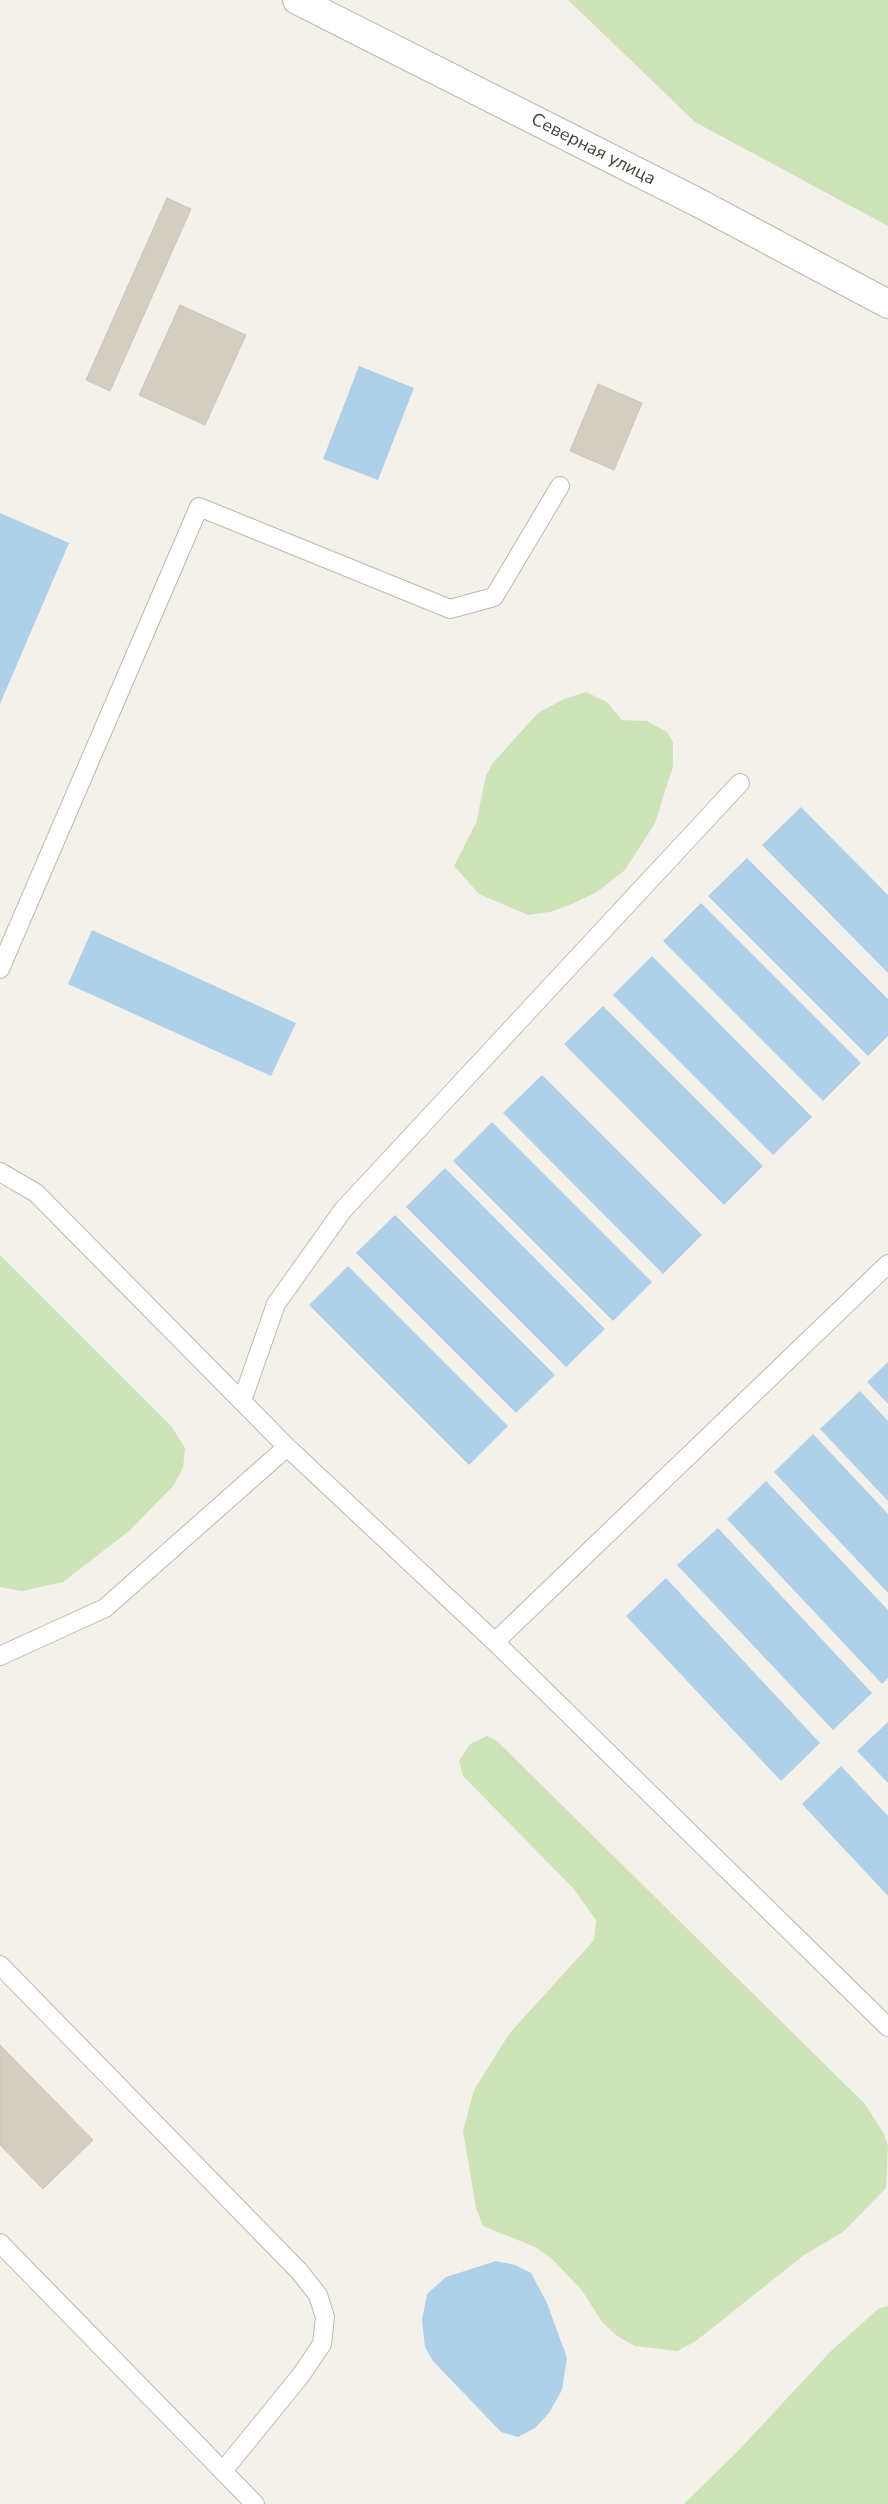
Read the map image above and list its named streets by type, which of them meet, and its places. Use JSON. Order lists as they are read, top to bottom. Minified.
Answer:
{"streets":{"street":["Северная улица"]}}
